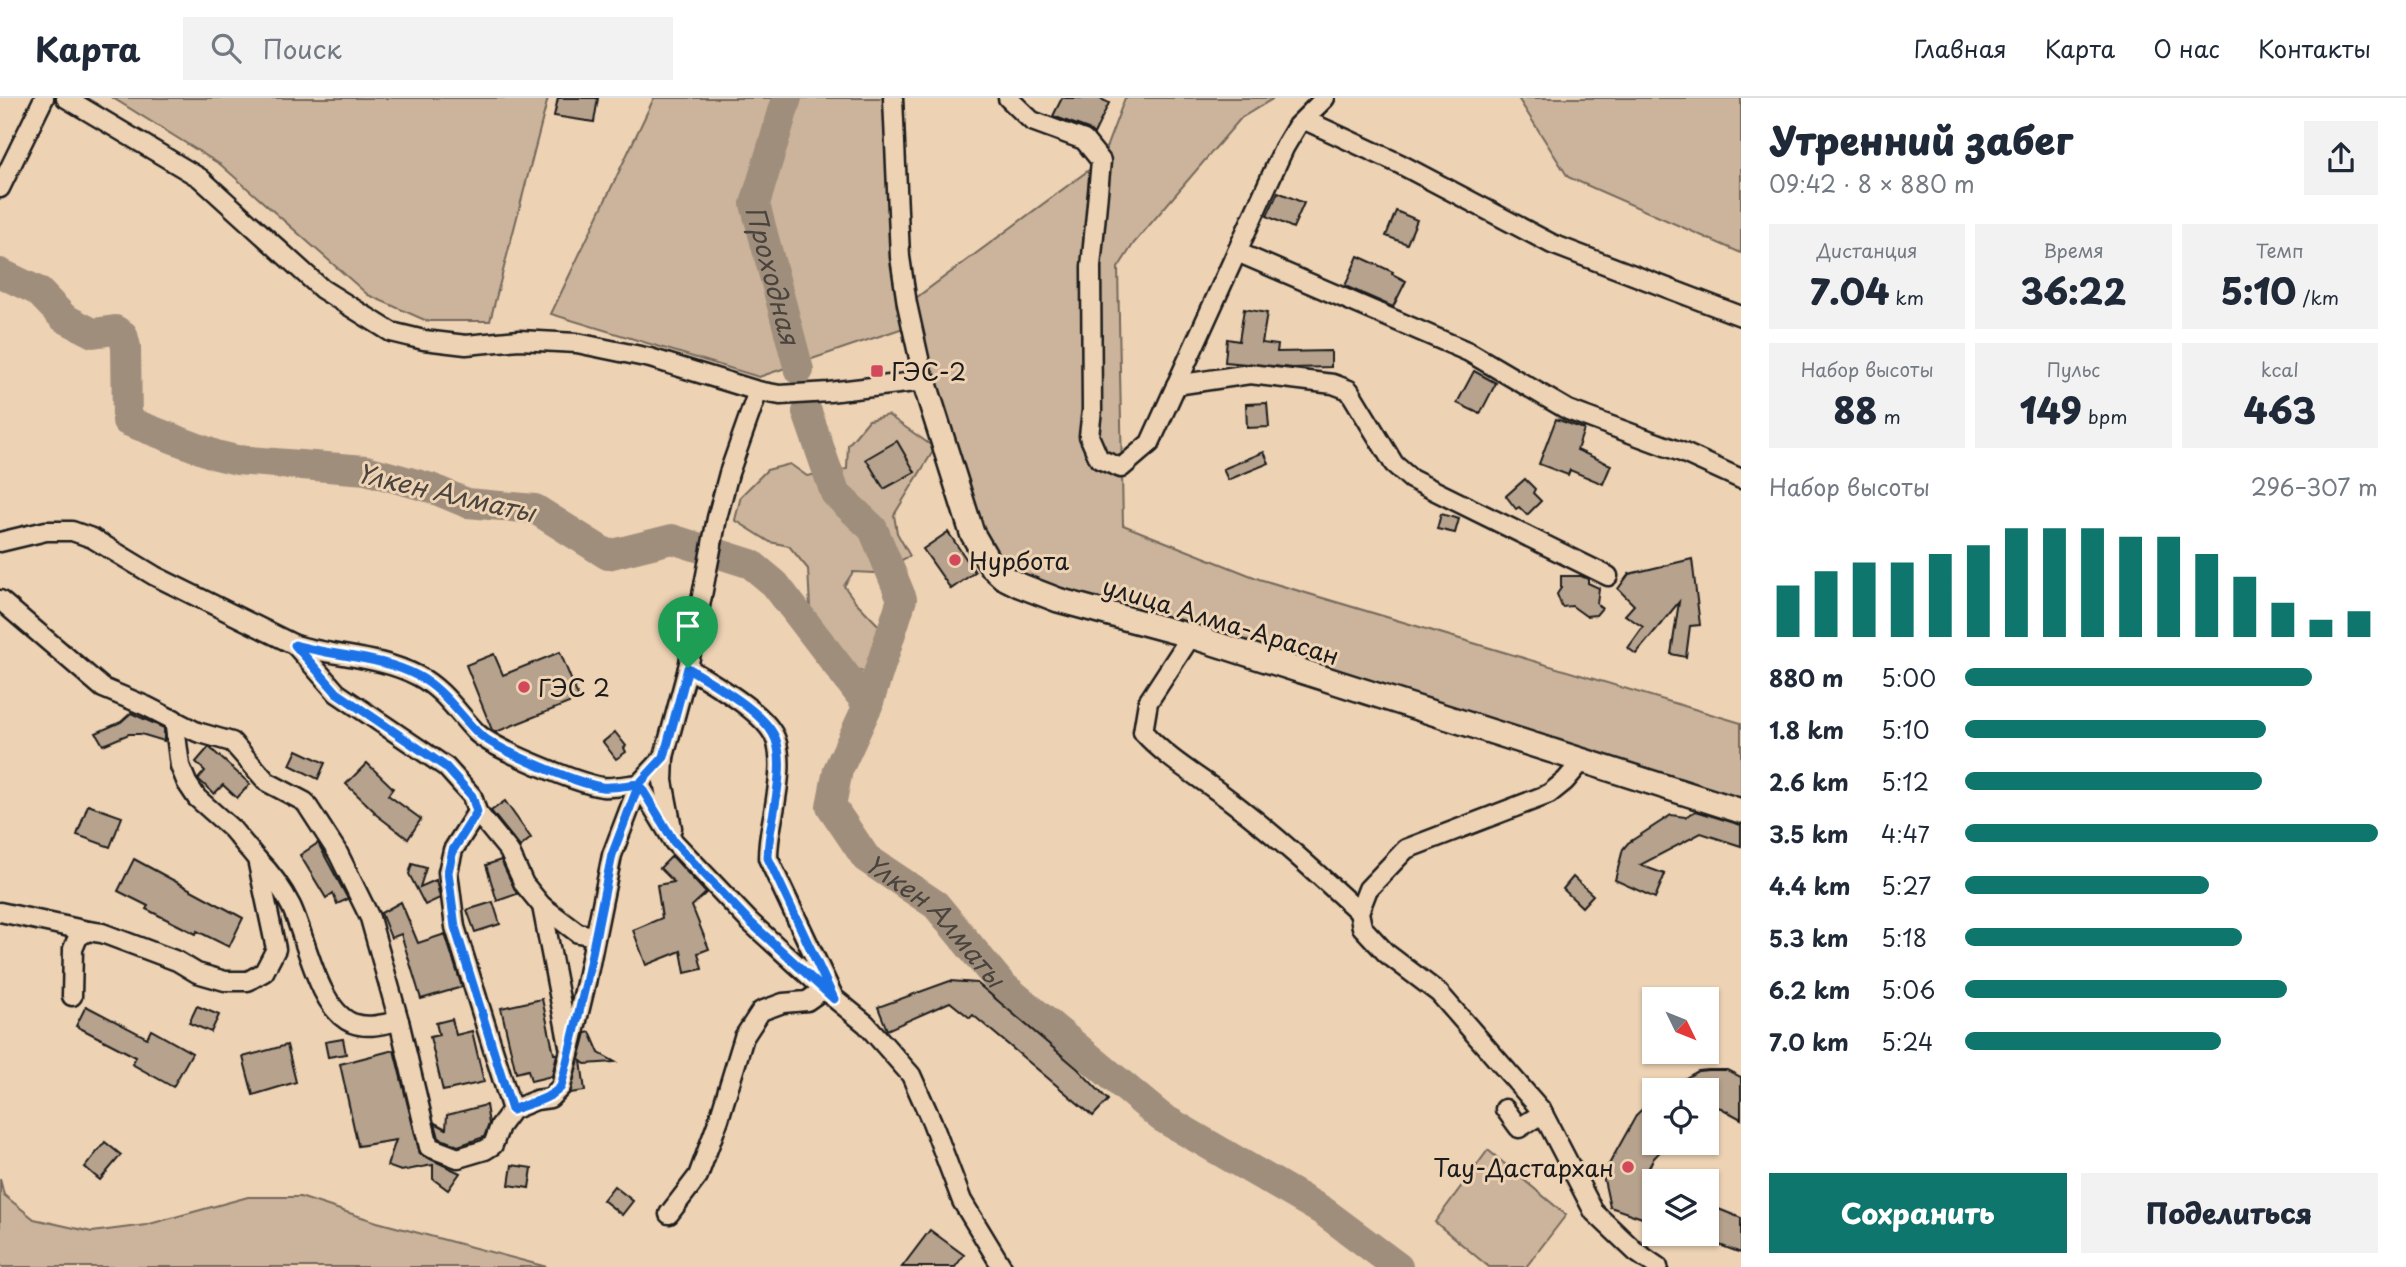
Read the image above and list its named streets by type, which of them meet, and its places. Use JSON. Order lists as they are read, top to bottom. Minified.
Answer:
{"streets":{"main road":["улица Алма-Арасан"]},"water":["Проходная","Үлкен Алматы"],"places":{"transit":["ГЭС-2"],"other":["Нурбота","ГЭС 2","Тау-Дастархан"]},"north":"bottom right","page":{"header":"Карта","search":"Поиск","nav":["Главная","Карта","О нас","Контакты"],"heading":["Утренний забег","09:42 · 8 × 880 m"],"stats":[["Дистанция","7.04 km"],["Время","36:22"],["Темп","5:10 /km"],["Набор высоты","88 m"],["Пульс","149 bpm"],["kcal","463"]],"chart":["Набор высоты","296–307 m"],"list":[{"name":"880 m","note":"5:00"},{"name":"1.8 km","note":"5:10"},{"name":"2.6 km","note":"5:12"},{"name":"3.5 km","note":"4:47"},{"name":"4.4 km","note":"5:27"},{"name":"5.3 km","note":"5:18"},{"name":"6.2 km","note":"5:06"},{"name":"7.0 km","note":"5:24"}],"buttons":["Сохранить","Поделиться"]}}
